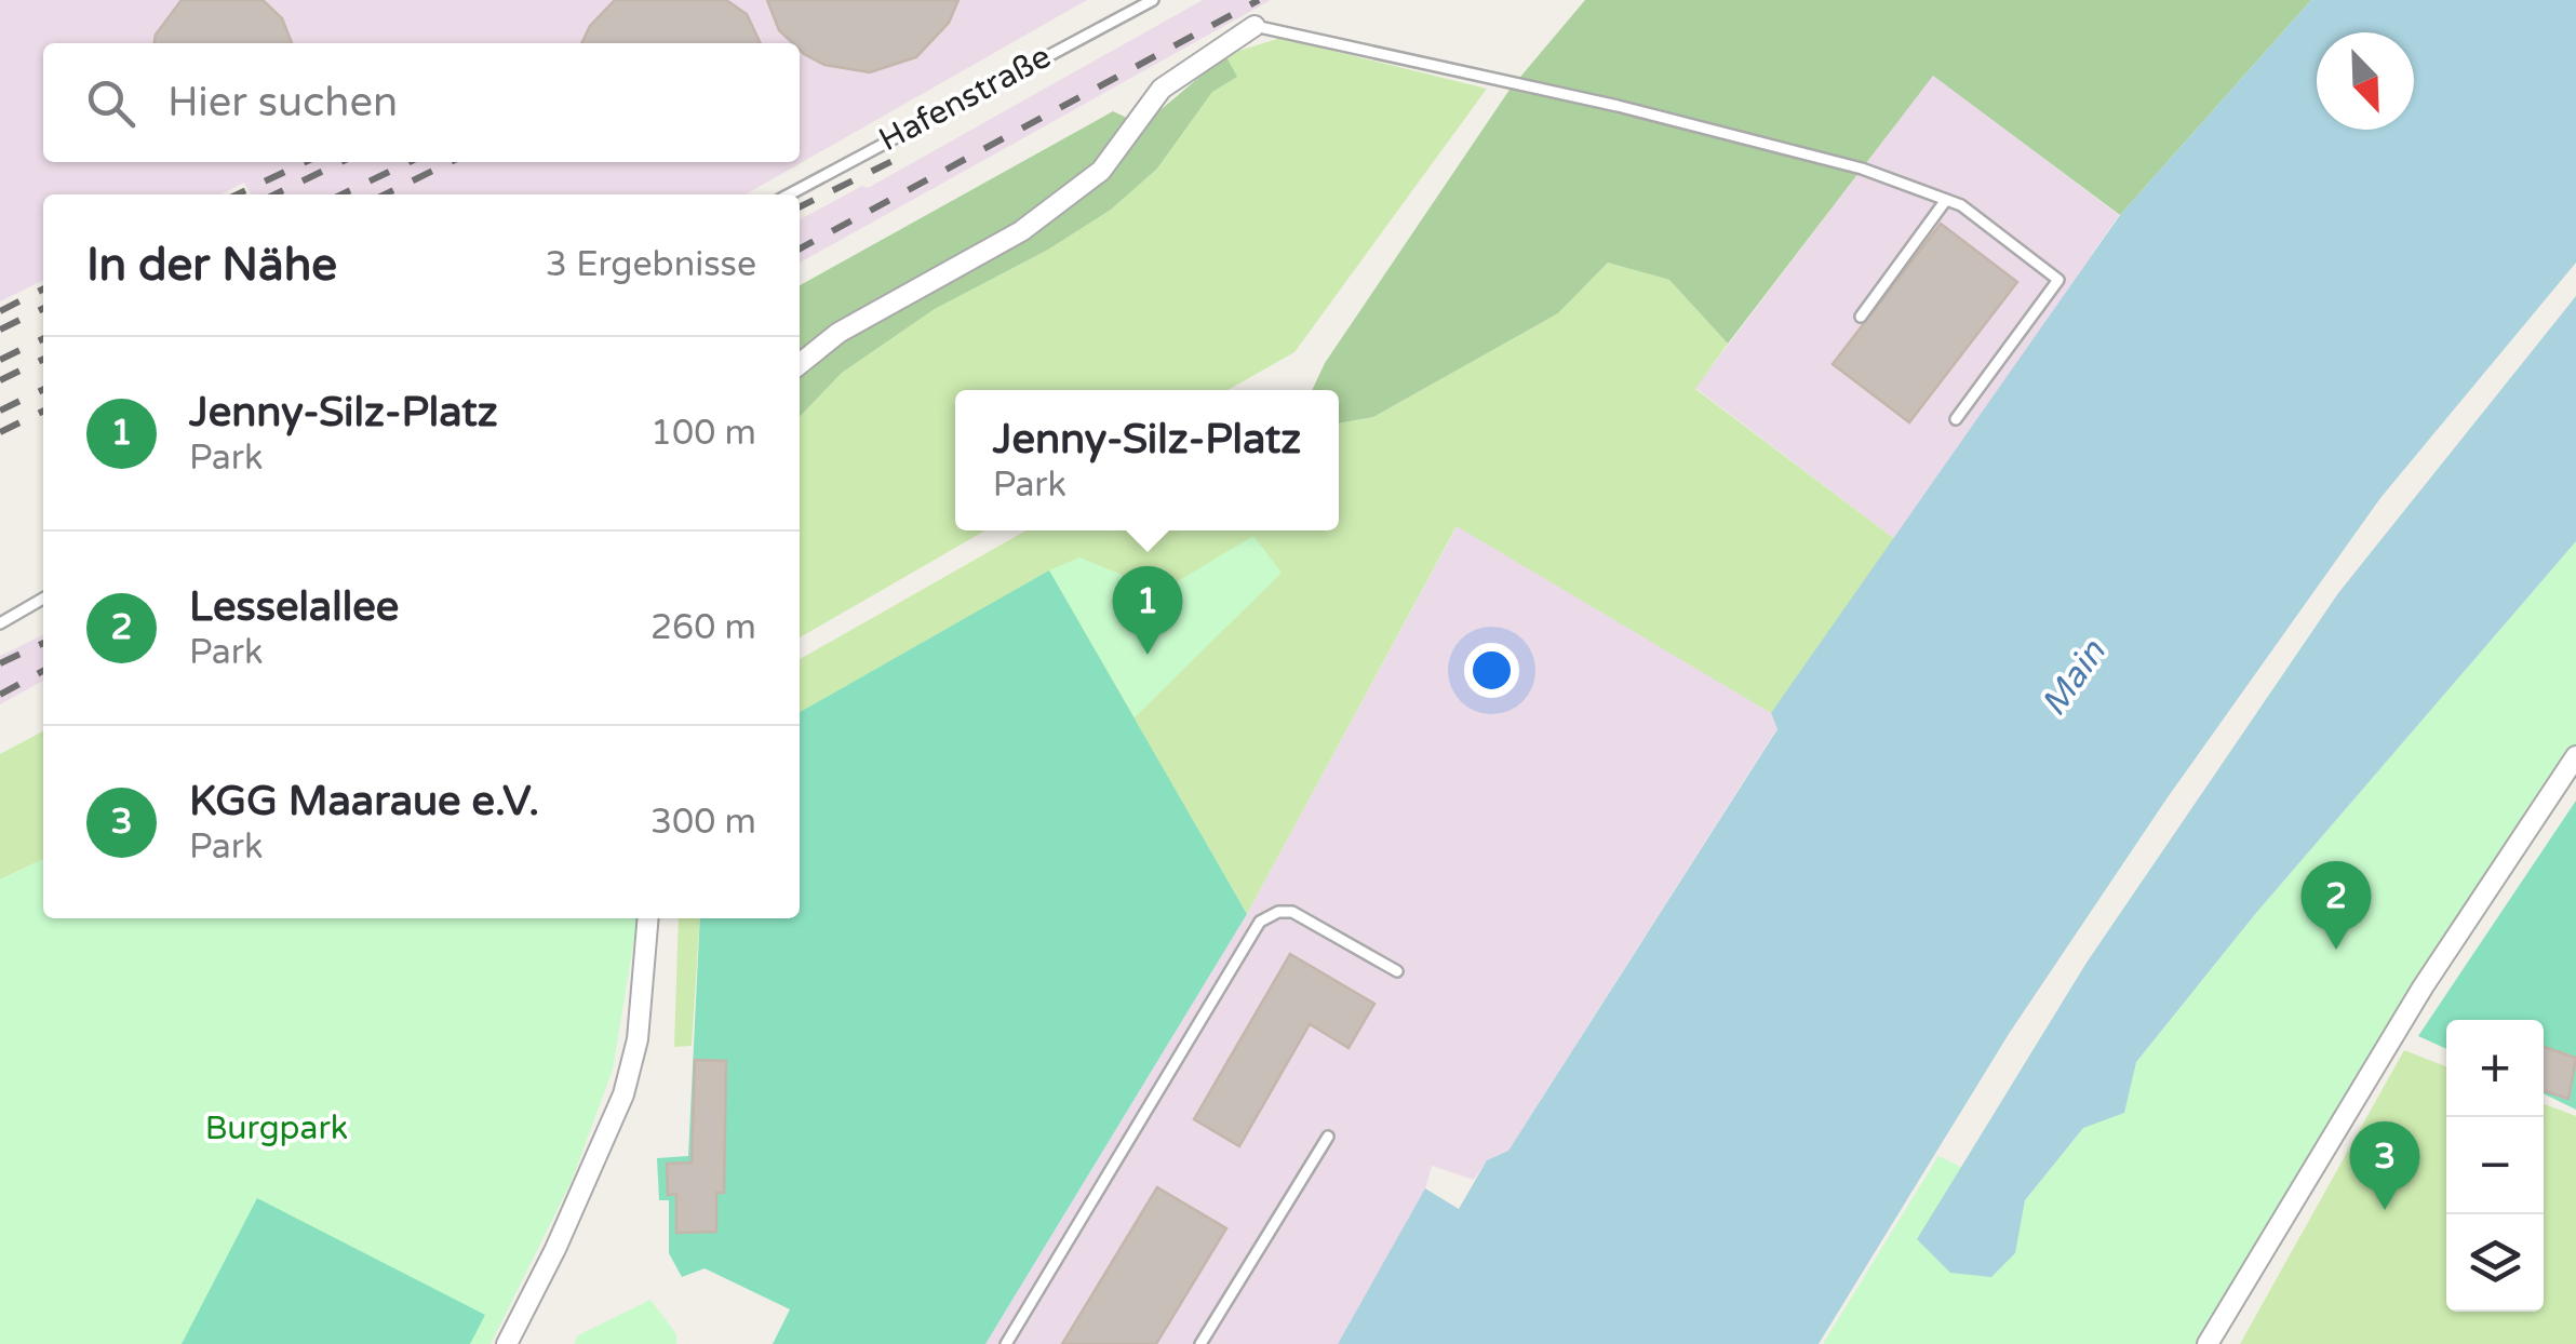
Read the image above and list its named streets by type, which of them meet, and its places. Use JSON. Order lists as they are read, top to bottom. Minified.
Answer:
{"streets":{"lane":["Hafenstraße"]},"water":["Main"],"parks":["Burgpark"],"north":"bottom right","page":{"search":"Hier suchen","heading":["In der Nähe","3 Ergebnisse"],"list":[{"mark":"1","name":"Jenny-Silz-Platz","note":"Park","value":"100 m"},{"mark":"2","name":"Lesselallee","note":"Park","value":"260 m"},{"mark":"3","name":"KGG Maaraue e.V.","note":"Park","value":"300 m"}],"popup":["Jenny-Silz-Platz","Park"],"pins":["1","2","3"],"map_buttons":["+","−"]}}
